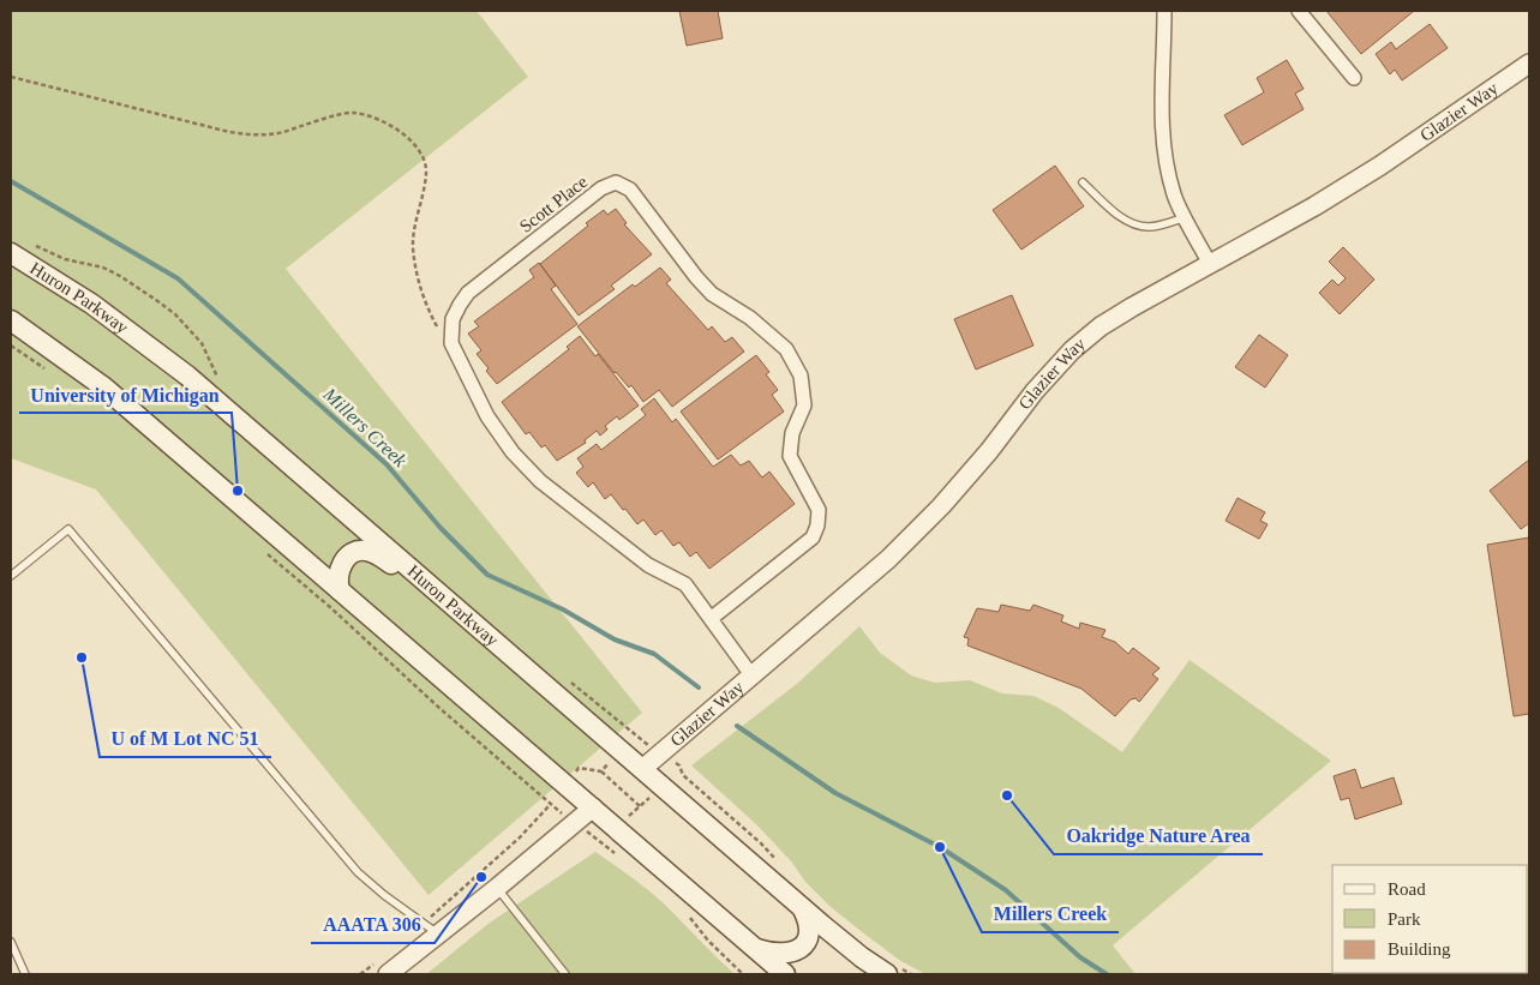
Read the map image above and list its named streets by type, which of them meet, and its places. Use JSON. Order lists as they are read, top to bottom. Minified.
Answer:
{"streets":{"main road":["Huron Parkway"],"street":["Glazier Way","Scott Place"]},"crossings":[["Glazier Way","Huron Parkway"]],"water":["Millers Creek"],"places":["University of Michigan","U of M Lot NC 51","Oakridge Nature Area","Millers Creek","AAATA 306"],"legend":["Road","Park","Building"]}
